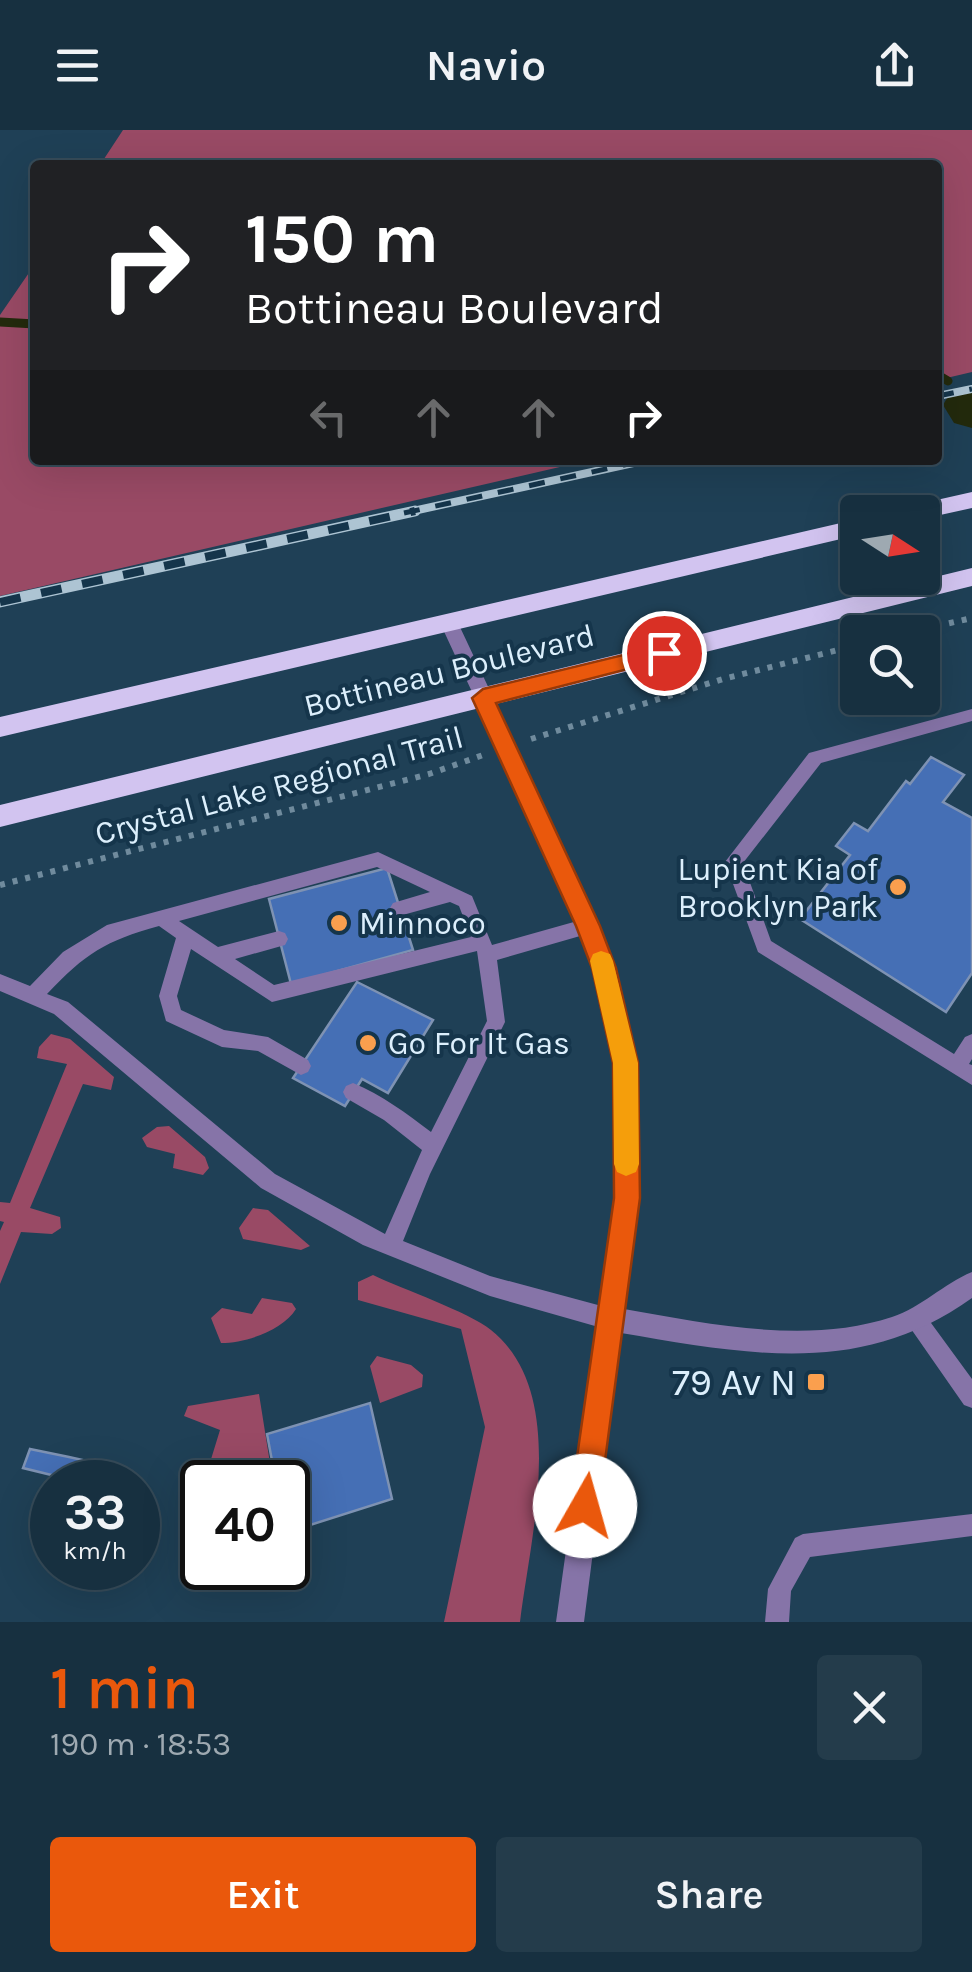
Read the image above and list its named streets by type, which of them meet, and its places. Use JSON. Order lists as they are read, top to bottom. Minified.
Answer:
{"streets":{"highway":["Bottineau Boulevard"],"path":["Crystal Lake Regional Trail"]},"places":{"other":["Lupient Kia of Brooklyn Park","Minnoco","Go For It Gas"],"transit":["79 Av N"]},"north":"right","page":{"header":"Navio","turn":["150 m","Bottineau Boulevard"],"speed":"33 km/h","limit":"40","heading":["1 min","190 m · 18:53"],"buttons":["Exit","Share"]}}
